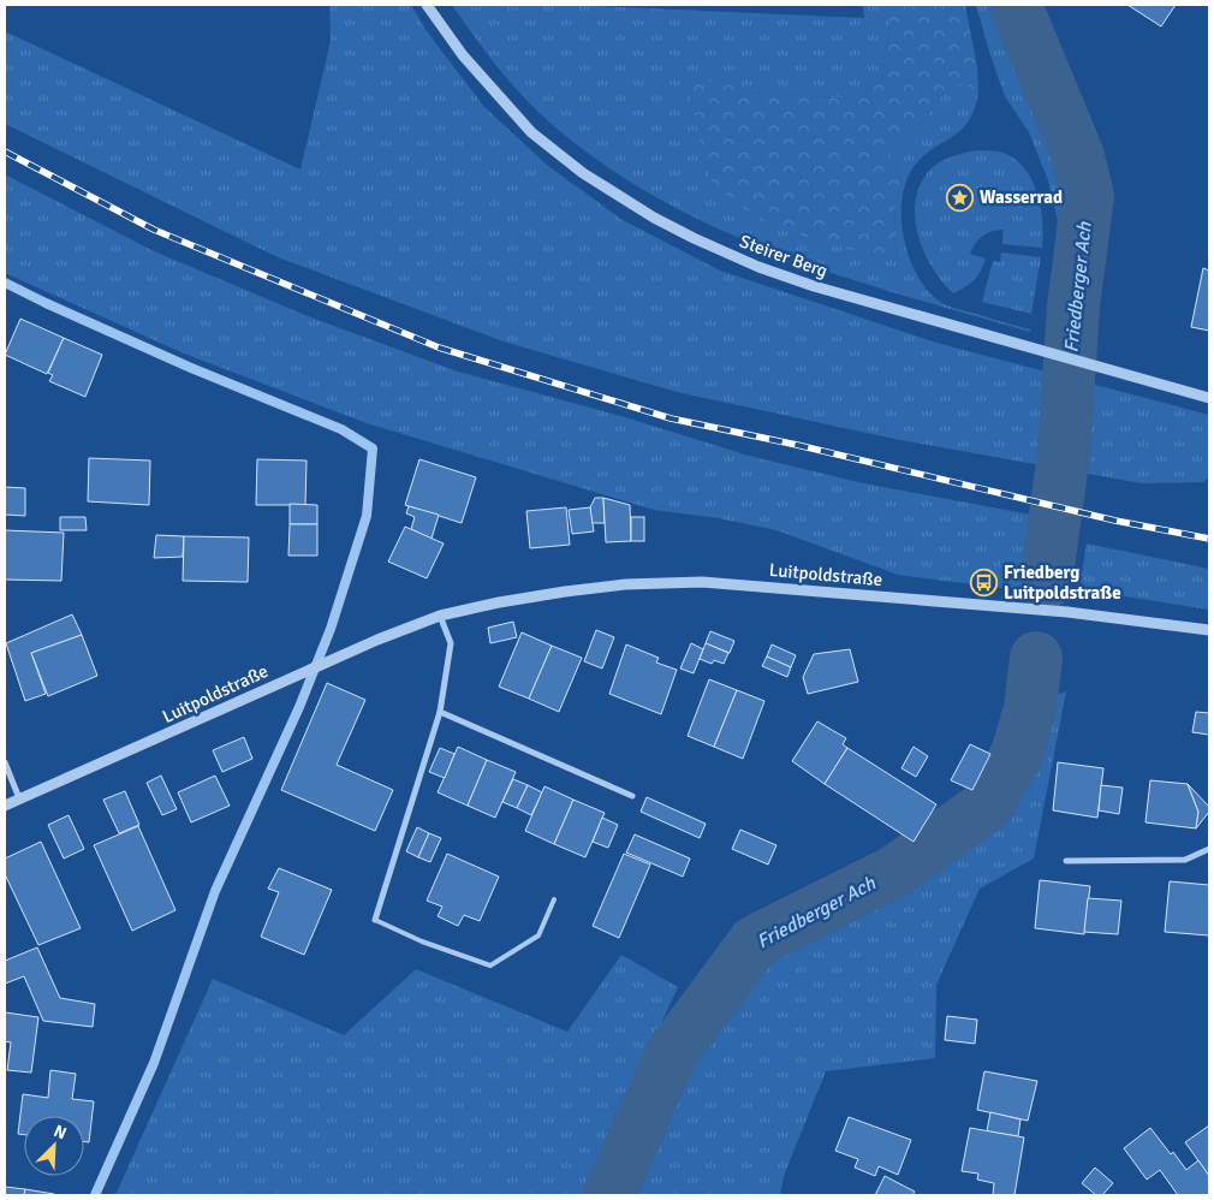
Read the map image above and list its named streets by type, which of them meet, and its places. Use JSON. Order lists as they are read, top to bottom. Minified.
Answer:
{"streets":{"street":["Steirer Berg","Luitpoldstraße"]},"water":["Friedberger Ach"],"places":{"place":["Wasserrad"],"bus stop":["Friedberg Luitpoldstraße"]},"north":"top right"}
